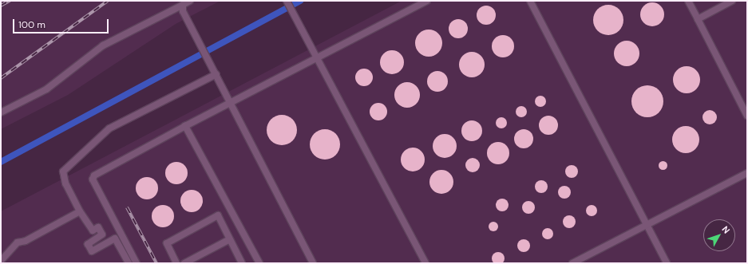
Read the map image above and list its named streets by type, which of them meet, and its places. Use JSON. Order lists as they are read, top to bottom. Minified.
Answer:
{"scale_bar":"100 m","north":"top right"}
